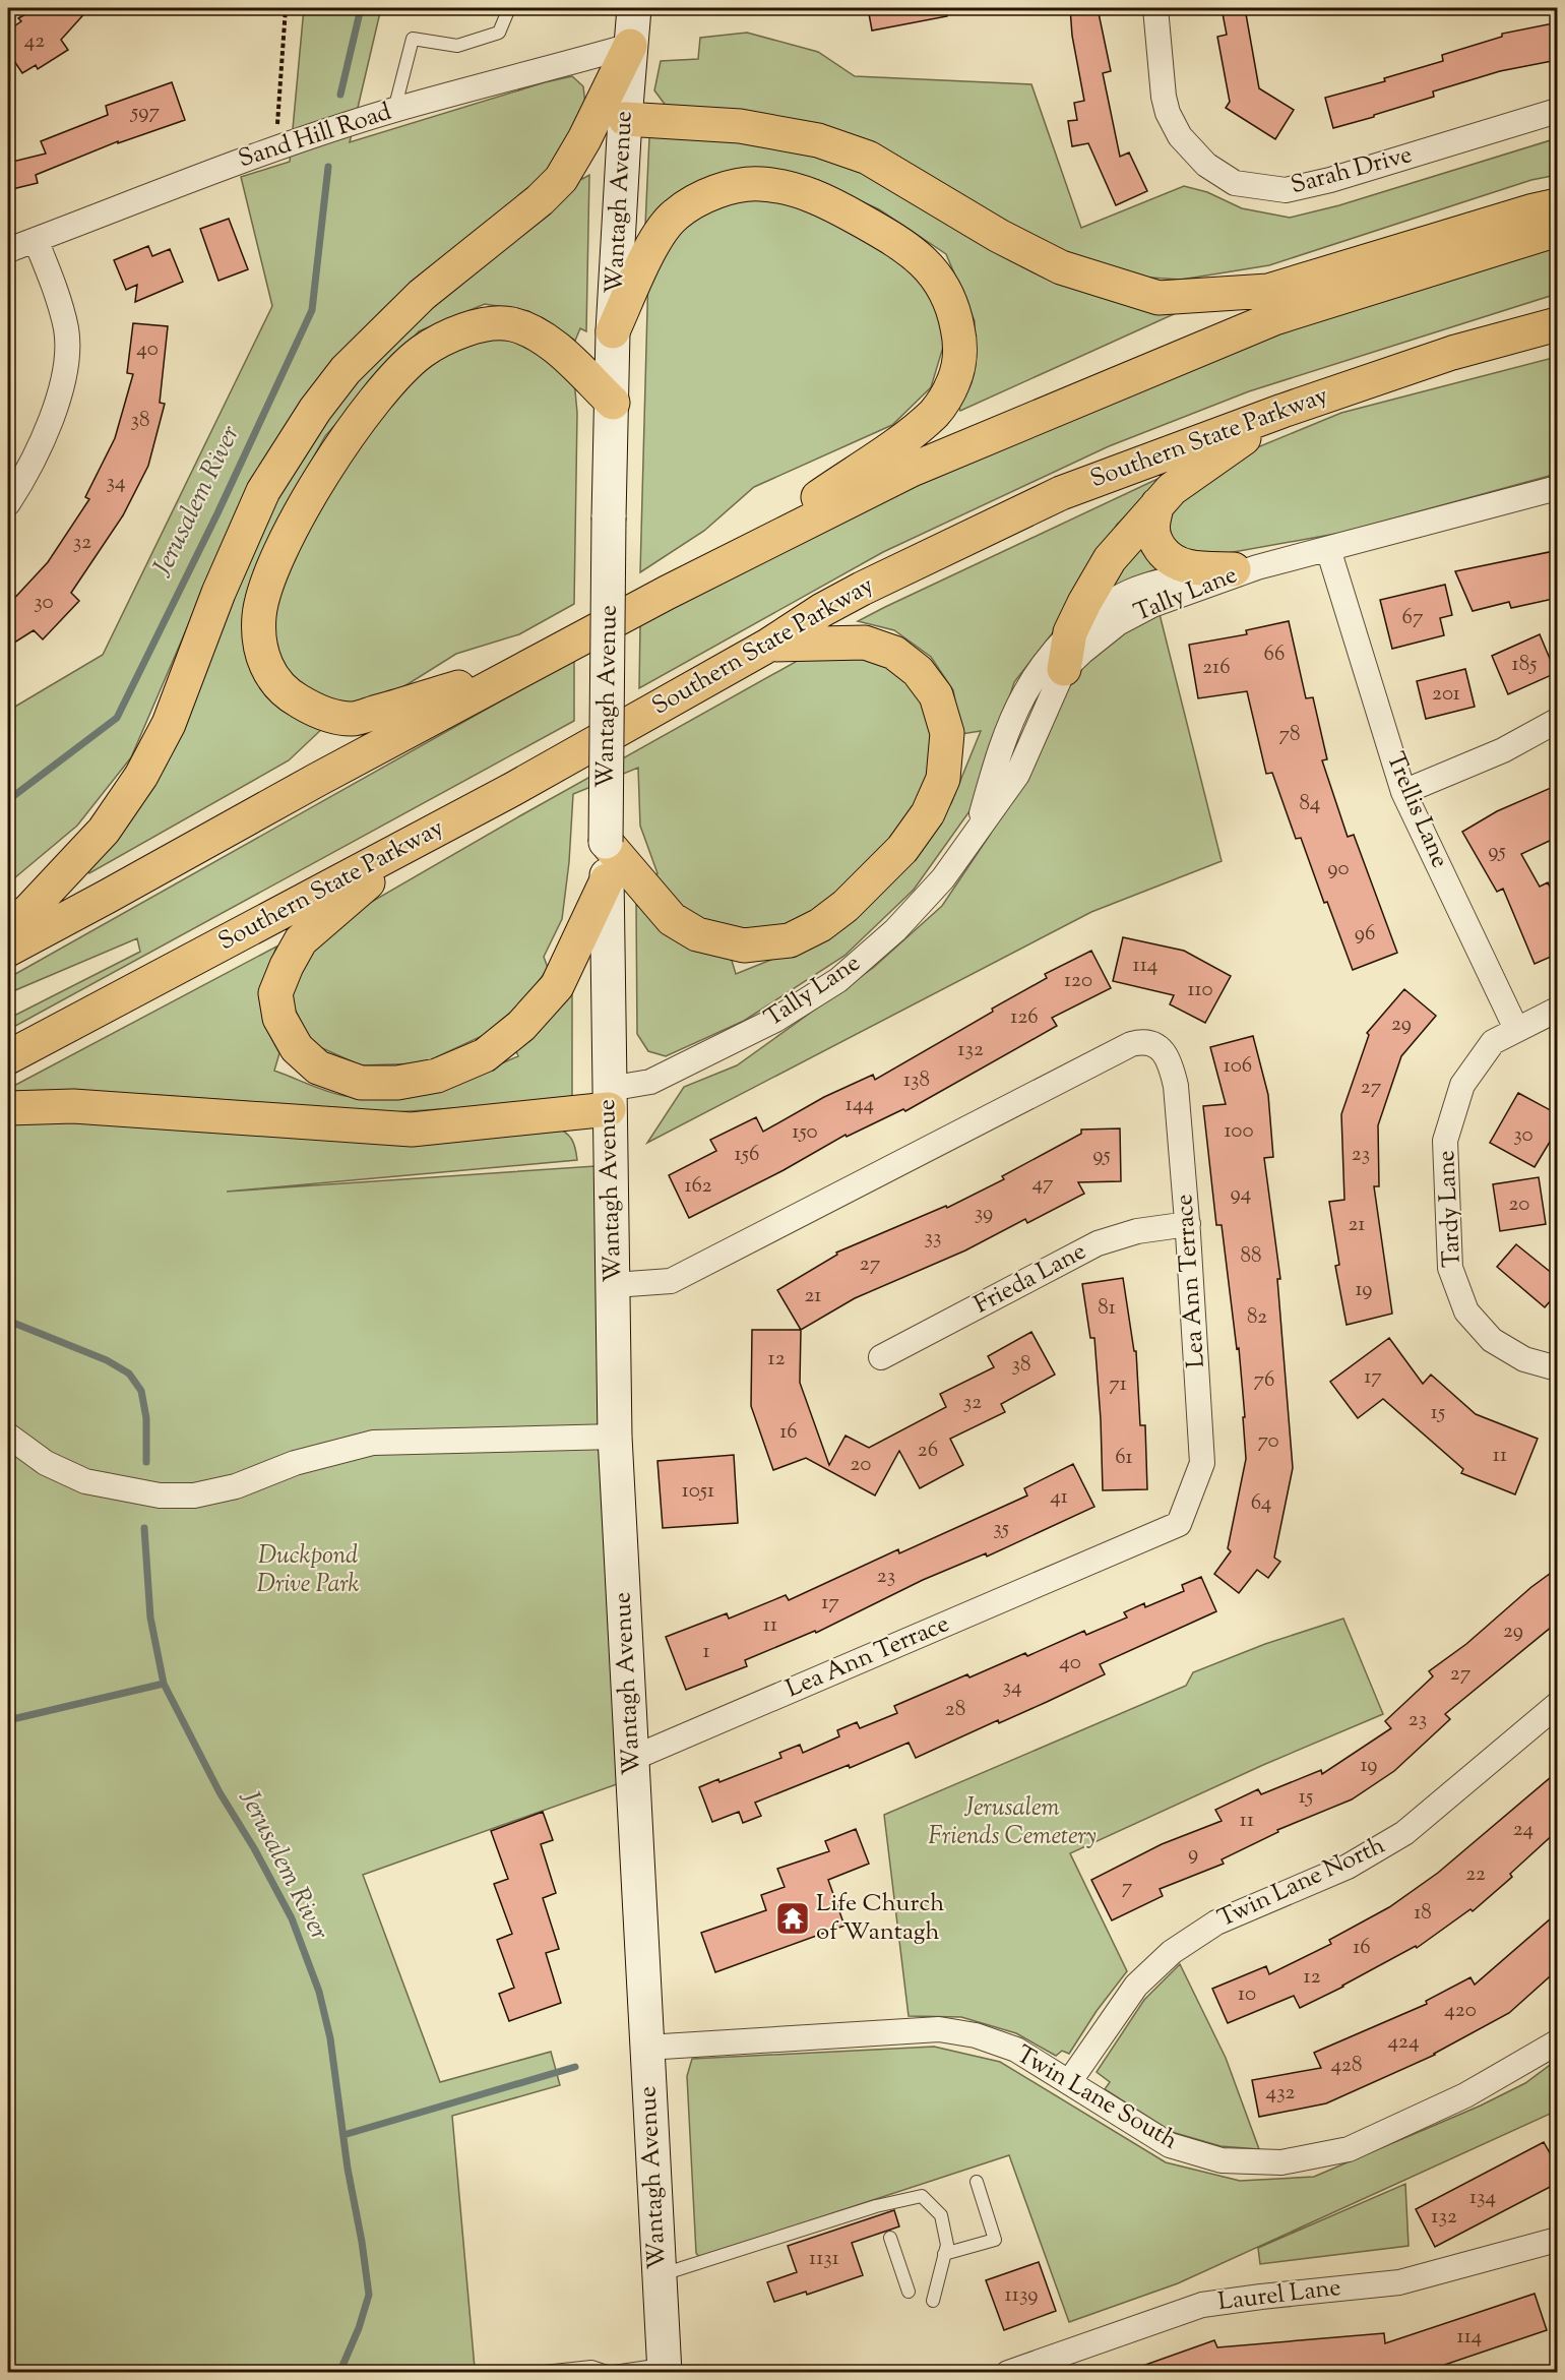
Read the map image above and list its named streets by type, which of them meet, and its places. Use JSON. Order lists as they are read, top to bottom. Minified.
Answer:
{"streets":{"highway":["Southern State Parkway"],"main road":["Wantagh Avenue"],"street":["Sand Hill Road","Sarah Drive","Tally Lane","Trellis Lane","Tardy Lane","Frieda Lane","Lea Ann Terrace","Twin Lane North","Twin Lane South","Laurel Lane"]},"crossings":[["Sand Hill Road","Wantagh Avenue"],["Wantagh Avenue","Tally Lane"],["Wantagh Avenue","Lea Ann Terrace"],["Wantagh Avenue","Twin Lane South"],["Tally Lane","Trellis Lane"],["Trellis Lane","Tardy Lane"],["Frieda Lane","Lea Ann Terrace"],["Twin Lane North","Twin Lane South"]],"water":["Jerusalem River"],"parks":["Duckpond Drive Park","Jerusalem Friends Cemetery"],"places":{"temple":["Life Church of Wantagh"]},"house_numbers":["42","597","40","38","34","32","30","67","66","185","216","201","78","84","95","90","96","114","120","110","126","29","132","106","138","27","144","100","150","30","156","23","95","47","162","94","20","39","21","33","88","27","19","21","81","82","12","38","17","76","71","32","15","16","70","26","11","61","20","1051","41","64","35","23","17","11","29","1","40","27","34","28","23","19","15","11","24","9","22","7","18","16","12","10","420","424","428","432","134","132","1131","1139","114"]}
